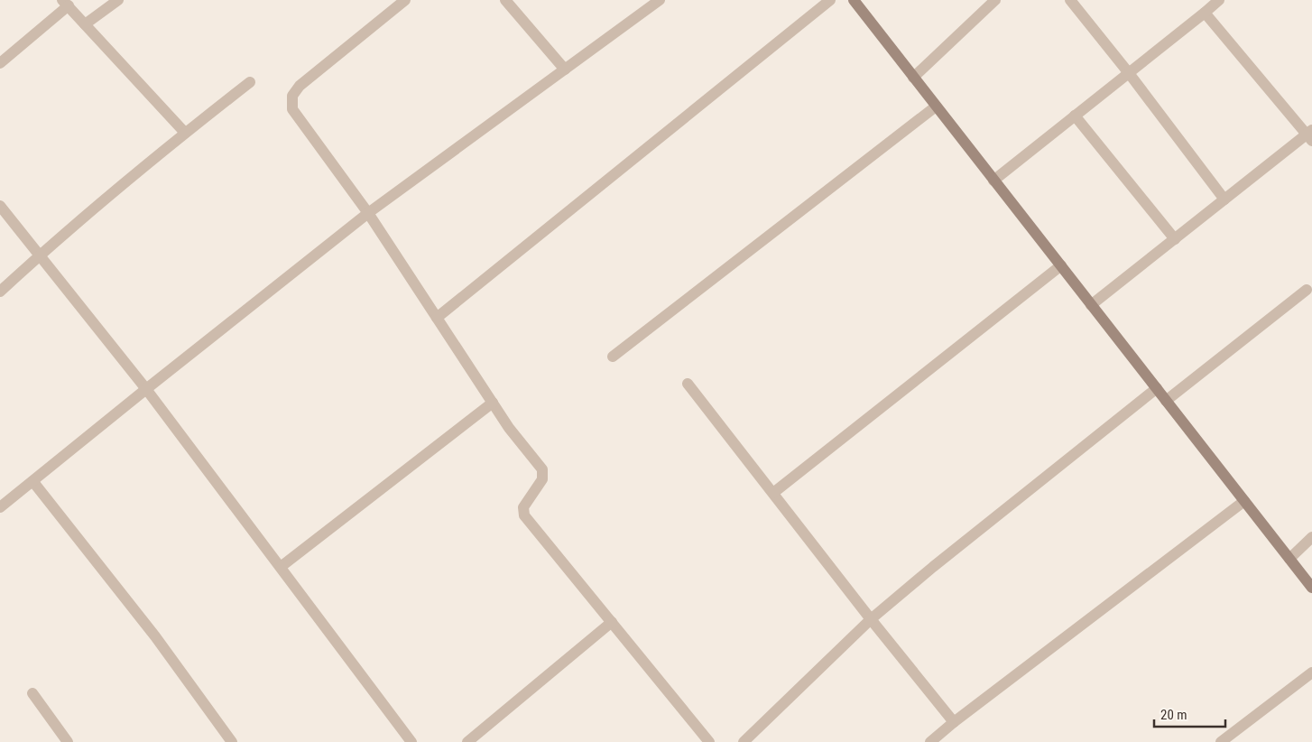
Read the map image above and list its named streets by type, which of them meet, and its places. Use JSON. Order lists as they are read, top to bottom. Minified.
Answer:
{"scale_bar":"20 m"}
